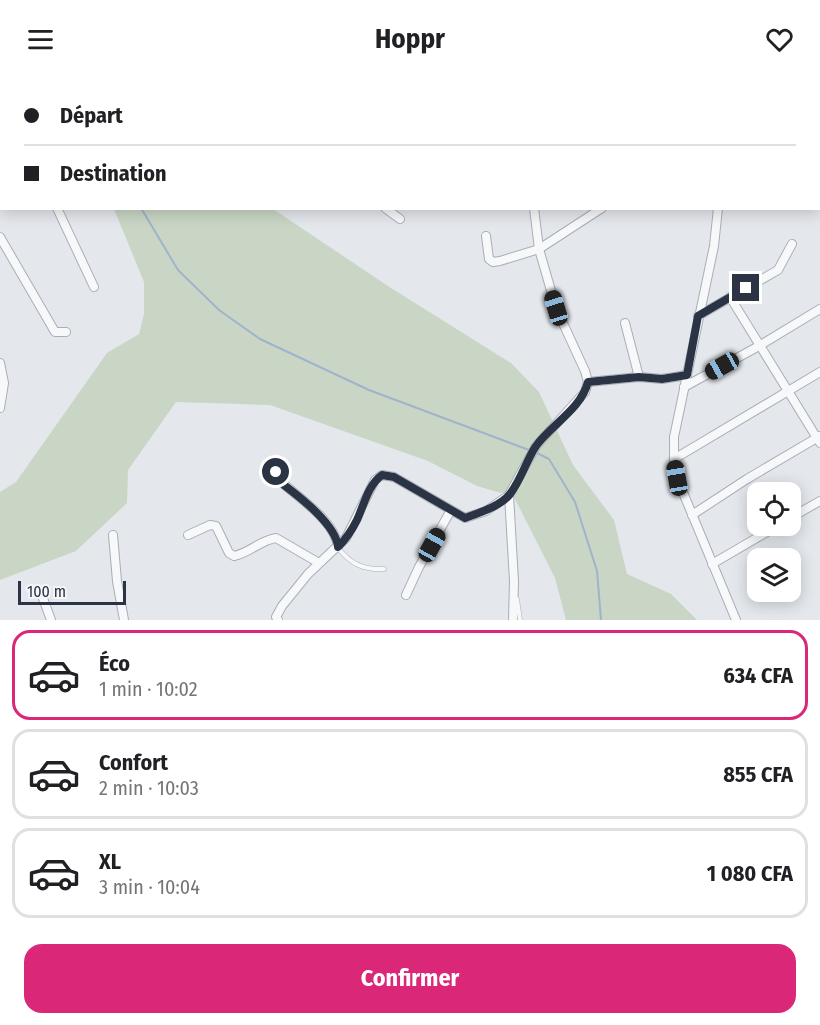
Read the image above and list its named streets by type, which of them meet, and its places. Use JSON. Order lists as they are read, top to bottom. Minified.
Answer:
{"scale_bar":"100 m","page":{"header":"Hoppr","banner":["Départ","Destination"],"scale":"100 m","list":[{"name":"Éco","note":"1 min · 10:02","value":"634 CFA"},{"name":"Confort","note":"2 min · 10:03","value":"855 CFA"},{"name":"XL","note":"3 min · 10:04","value":"1 080 CFA"}],"buttons":"Confirmer"}}
